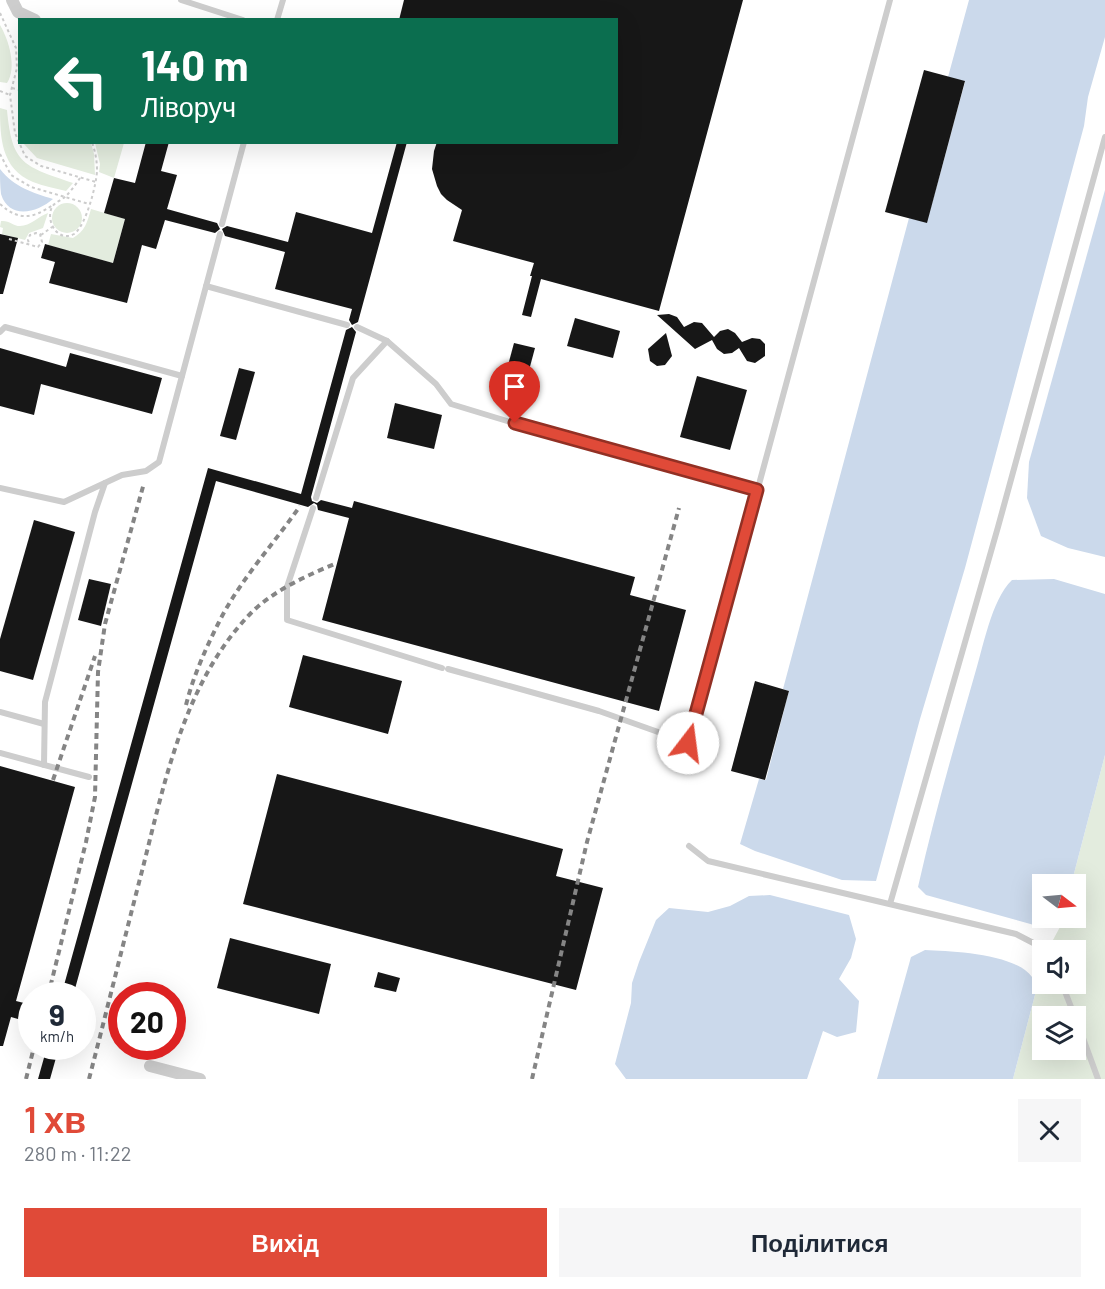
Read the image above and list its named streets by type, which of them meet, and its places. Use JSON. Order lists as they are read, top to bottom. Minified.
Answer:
{"north":"right","page":{"turn":["140 m","Ліворуч"],"speed":"9 km/h","limit":"20","heading":["1 хв","280 m · 11:22"],"buttons":["Вихід","Поділитися"]}}
